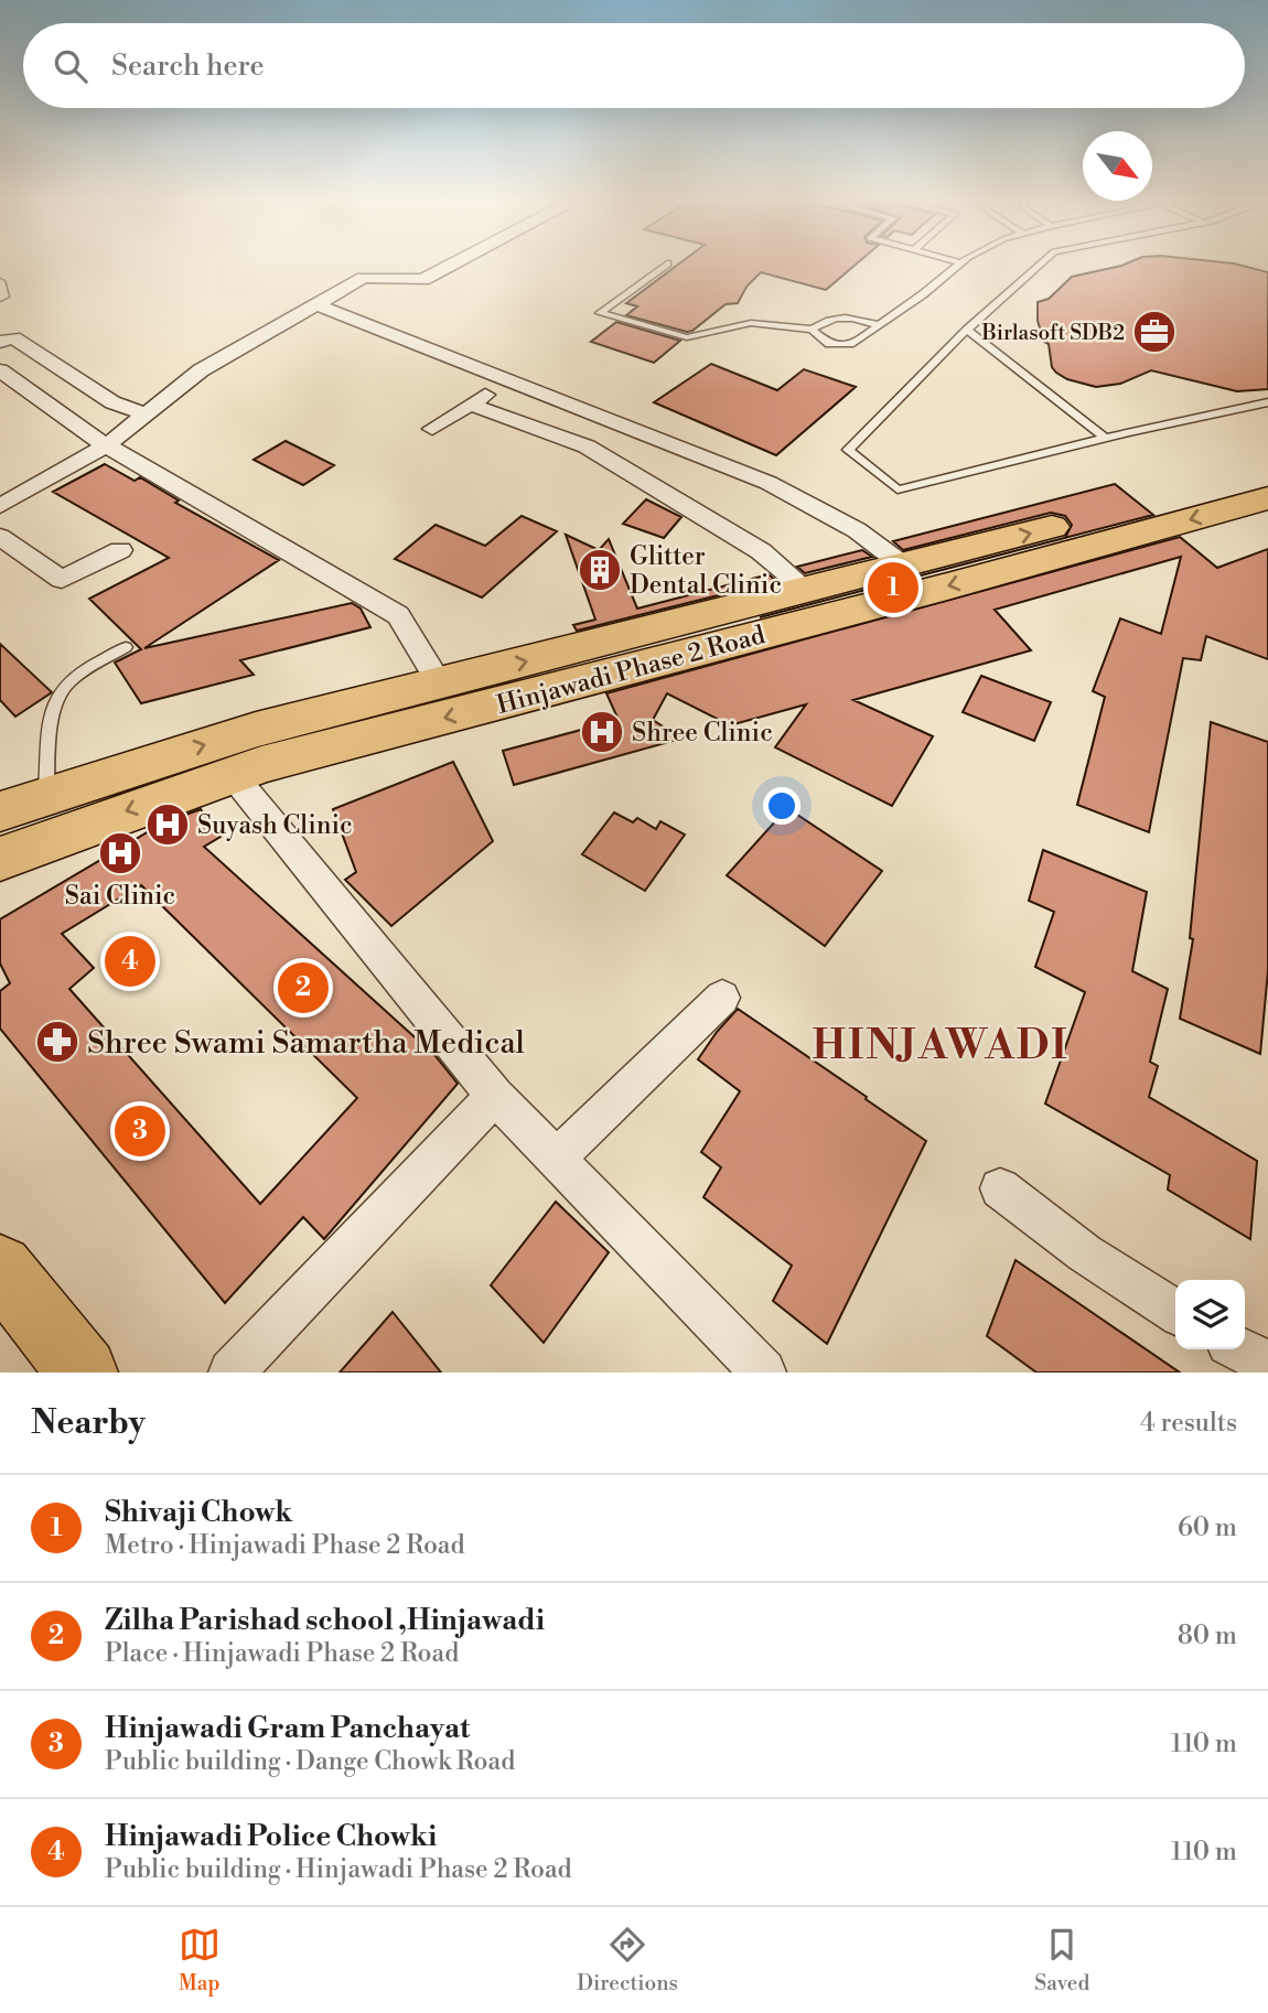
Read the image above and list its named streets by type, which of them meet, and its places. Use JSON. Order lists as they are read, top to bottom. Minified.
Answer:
{"streets":{"main road":["Hinjawadi Phase 2 Road"]},"districts":["HINJAWADI"],"places":{"office":["Birlasoft SDB2"],"building":["Glitter Dental Clinic"],"hospital":["Shree Clinic","Suyash Clinic","Sai Clinic"],"pharmacy":["Shree Swami Samartha Medical"]},"north":"bottom right","page":{"search":"Search here","pins":["1","4","2","3"],"heading":["Nearby","4 results"],"list":[{"mark":"1","name":"Shivaji Chowk","note":"Metro · Hinjawadi Phase 2 Road","value":"60 m"},{"mark":"2","name":"Zilha Parishad school ,Hinjawadi","note":"Place · Hinjawadi Phase 2 Road","value":"80 m"},{"mark":"3","name":"Hinjawadi Gram Panchayat","note":"Public building · Dange Chowk Road","value":"110 m"},{"mark":"4","name":"Hinjawadi Police Chowki","note":"Public building · Hinjawadi Phase 2 Road","value":"110 m"}],"nav":["Map","Directions","Saved"]}}
